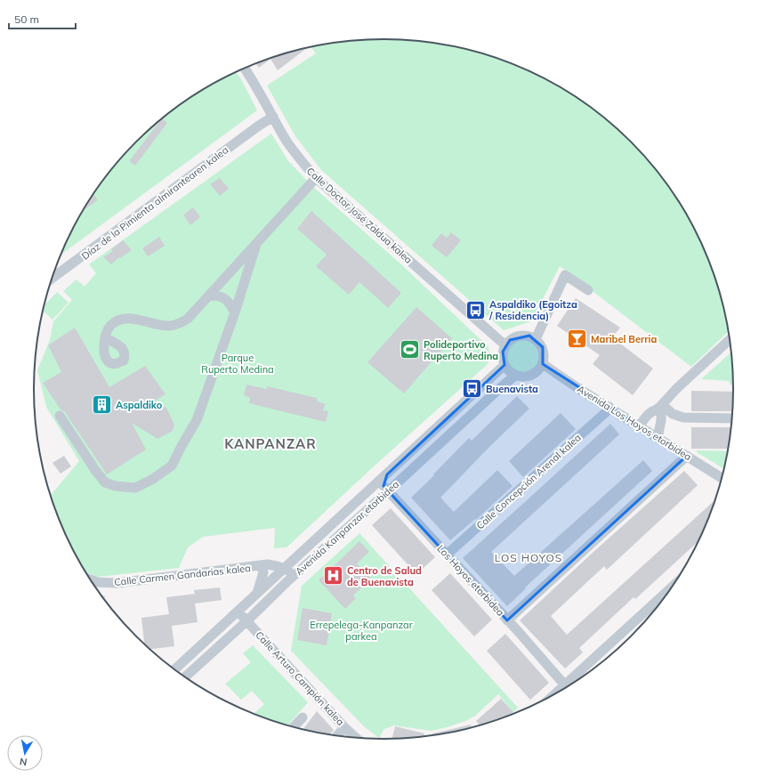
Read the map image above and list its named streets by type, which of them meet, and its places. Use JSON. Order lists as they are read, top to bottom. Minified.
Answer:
{"streets":{"street":["Díaz de la Pimienta almirantearen kalea","Calle Doctor José Zaldua kalea","Avenida Los Hoyos etorbidea","Calle Concepción Arenal kalea","Avenida Kanpanzar etorbidea","Calle Carmen Gandarias kalea","Los Hoyos etorbidea","Calle Arturo Campión kalea"]},"crossings":[["Díaz de la Pimienta almirantearen kalea","Calle Doctor José Zaldua kalea"],["Calle Doctor José Zaldua kalea","Avenida Los Hoyos etorbidea"],["Calle Doctor José Zaldua kalea","Avenida Kanpanzar etorbidea"],["Avenida Los Hoyos etorbidea","Calle Concepción Arenal kalea"],["Avenida Los Hoyos etorbidea","Avenida Kanpanzar etorbidea"],["Calle Concepción Arenal kalea","Los Hoyos etorbidea"],["Avenida Kanpanzar etorbidea","Calle Carmen Gandarias kalea"],["Avenida Kanpanzar etorbidea","Los Hoyos etorbidea"],["Avenida Kanpanzar etorbidea","Calle Arturo Campión kalea"]],"districts":["KANPANZAR","LOS HOYOS"],"parks":["Parque Ruperto Medina","Errepelega-Kanpanzar parkea"],"places":{"bus stop":["Aspaldiko (Egoitza / Residencia)","Buenavista"],"bar":["Maribel Berria"],"sports":["Polideportivo Ruperto Medina"],"building":["Aspaldiko"],"hospital":["Centro de Salud de Buenavista"]},"scale_bar":"50 m","north":"bottom"}
